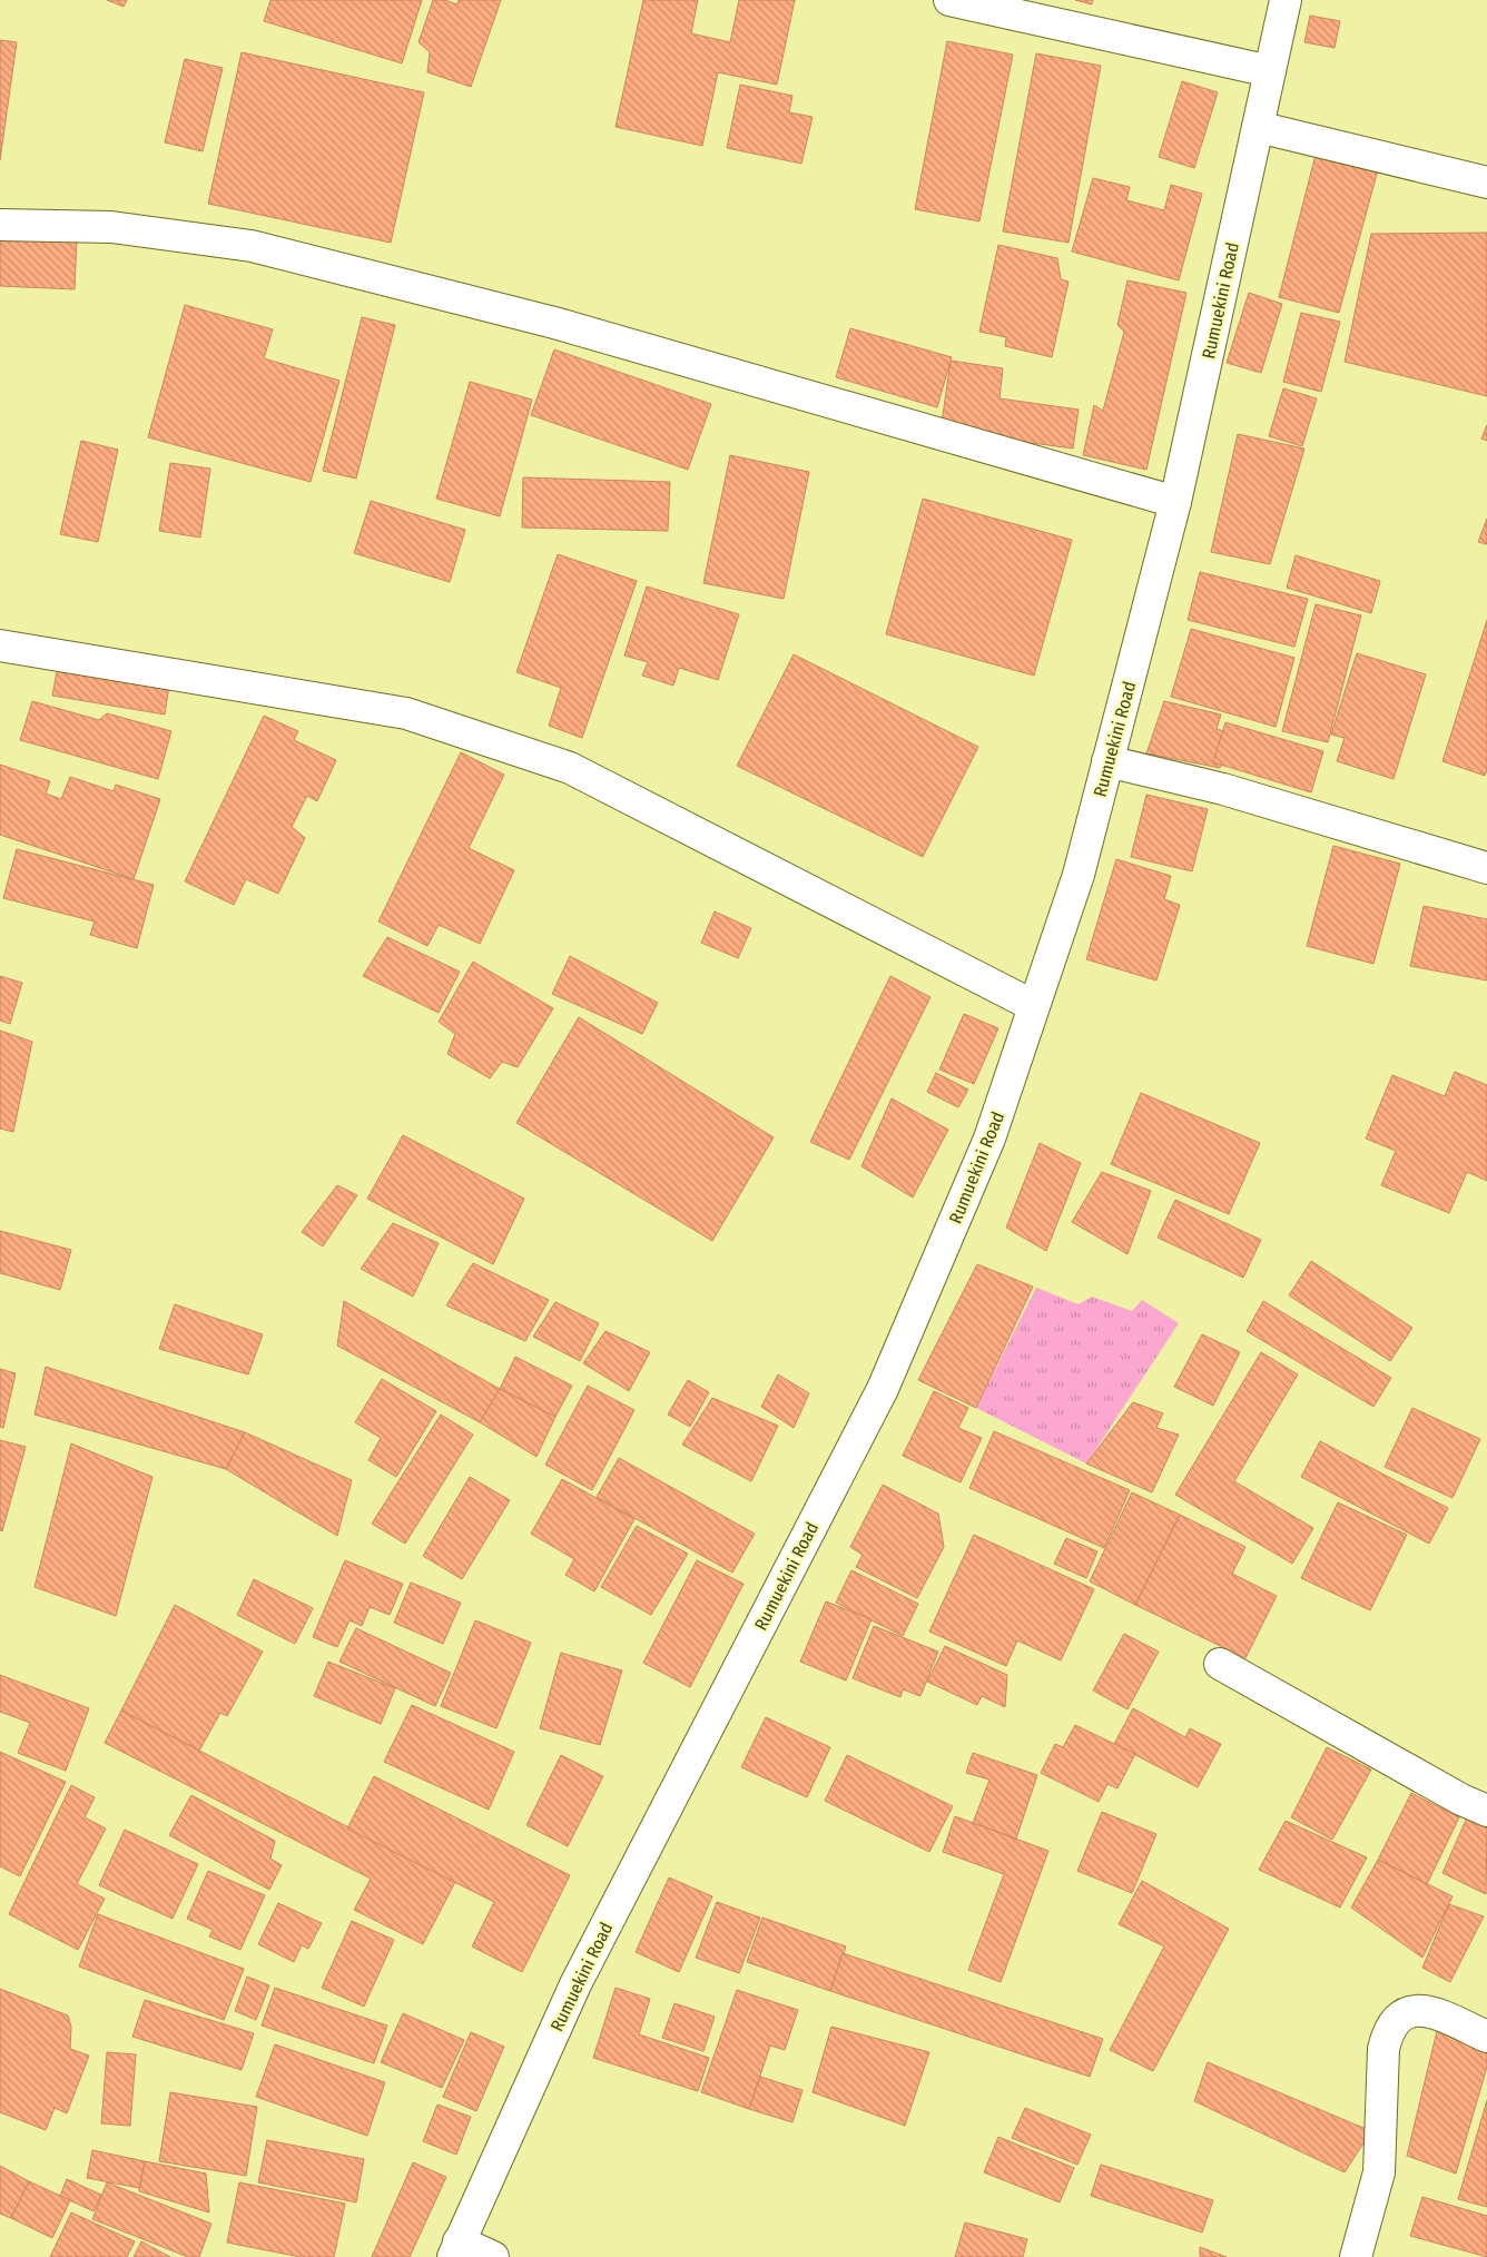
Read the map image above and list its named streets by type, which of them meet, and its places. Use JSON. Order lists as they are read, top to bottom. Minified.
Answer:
{"streets":{"street":["Rumuekini Road"]}}
